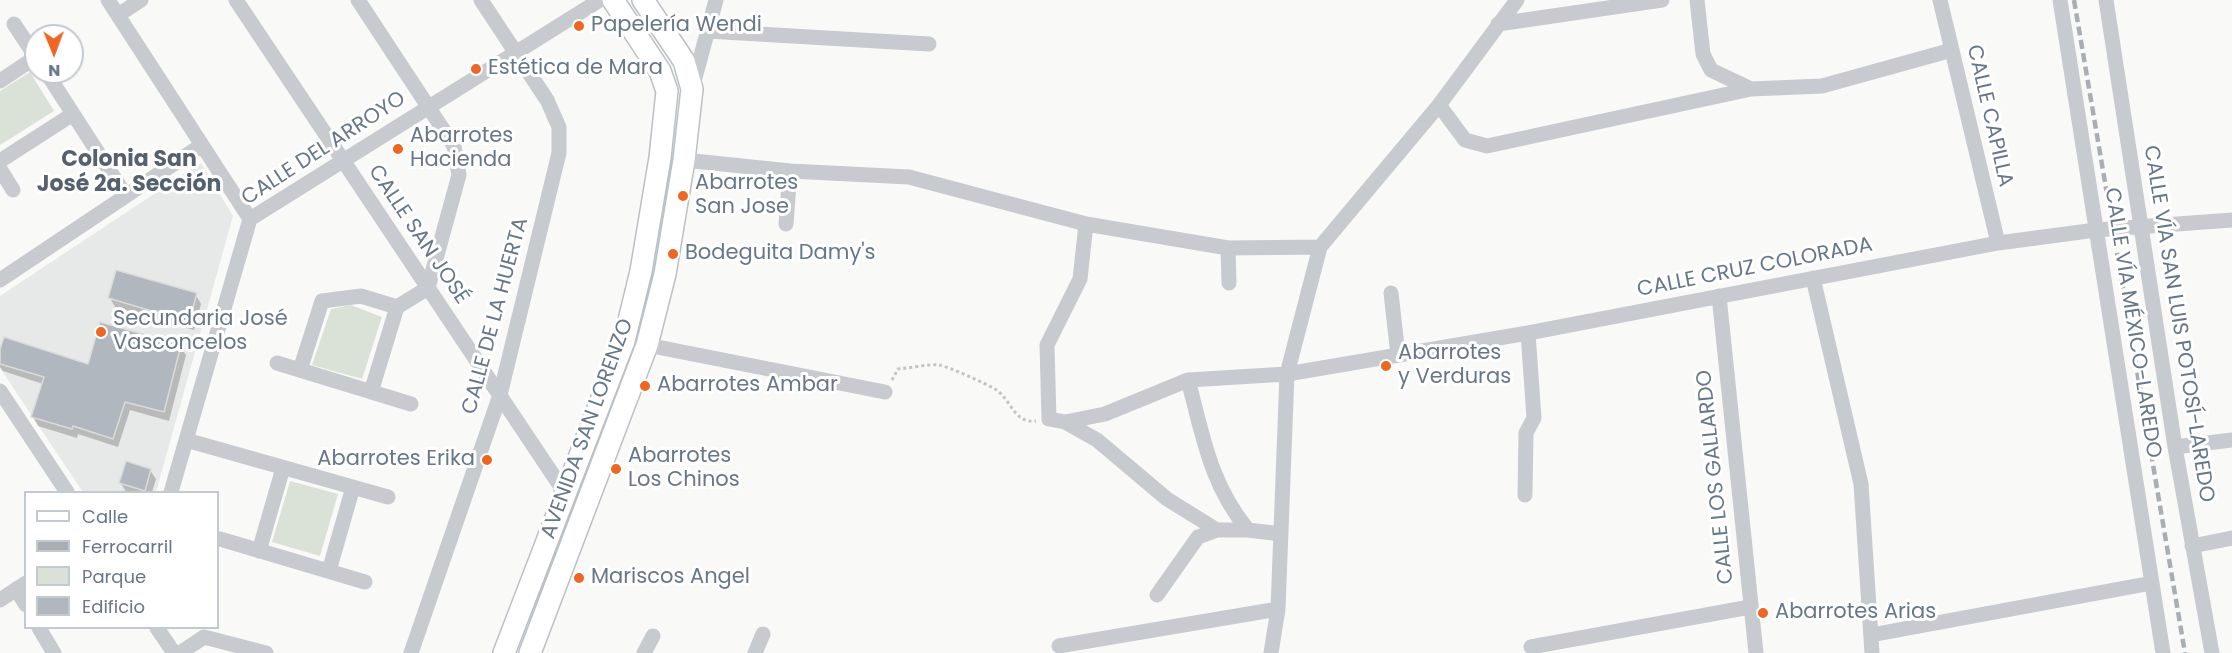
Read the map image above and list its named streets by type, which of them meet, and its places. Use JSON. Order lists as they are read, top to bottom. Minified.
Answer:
{"streets":{"street":["CALLE CAPILLA","CALLE DEL ARROYO","CALLE SAN JOSÉ","CALLE CRUZ COLORADA","CALLE DE LA HUERTA","CALLE VÍA MÉXICO-LAREDO","CALLE VÍA SAN LUIS POTOSÍ-LAREDO","AVENIDA SAN LORENZO","CALLE LOS GALLARDO"]},"crossings":[["CALLE CAPILLA","CALLE CRUZ COLORADA"],["CALLE DEL ARROYO","CALLE SAN JOSÉ"],["CALLE DEL ARROYO","CALLE DE LA HUERTA"],["CALLE SAN JOSÉ","CALLE DE LA HUERTA"],["CALLE SAN JOSÉ","AVENIDA SAN LORENZO"],["CALLE CRUZ COLORADA","CALLE VÍA MÉXICO-LAREDO"],["CALLE CRUZ COLORADA","CALLE VÍA SAN LUIS POTOSÍ-LAREDO"],["CALLE CRUZ COLORADA","CALLE LOS GALLARDO"]],"districts":["Colonia San José 2a. Sección"],"places":["Papelería Wendi","Estética de Mara","Abarrotes Hacienda","Abarrotes San Jose","Bodeguita Damy's","Secundaria José Vasconcelos","Abarrotes y Verduras","Abarrotes Ambar","Abarrotes Erika","Abarrotes Los Chinos","Mariscos Angel","Abarrotes Arias"],"legend":["Calle","Ferrocarril","Parque","Edificio"],"north":"bottom"}
